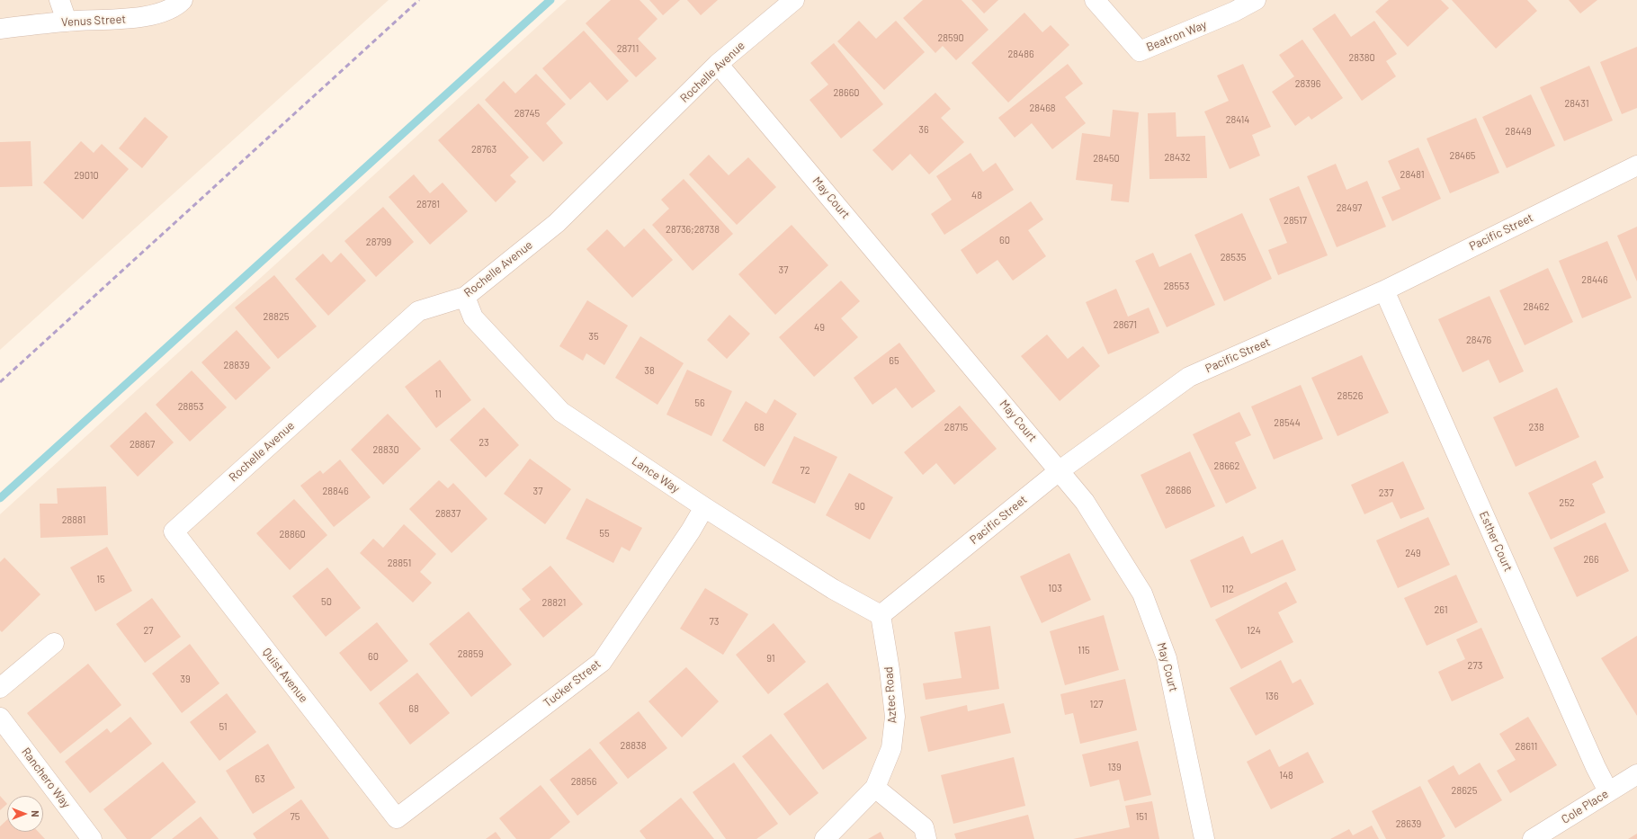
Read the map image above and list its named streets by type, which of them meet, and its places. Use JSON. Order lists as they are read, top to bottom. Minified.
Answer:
{"streets":{"street":["Venus Street","Beatron Way","Rochelle Avenue","May Court","Pacific Street","Lance Way","Esther Court","Quist Avenue","Tucker Street","Aztec Road","Ranchero Way","Cole Place"]},"crossings":[["Rochelle Avenue","May Court"],["Rochelle Avenue","Lance Way"],["Rochelle Avenue","Quist Avenue"],["May Court","Pacific Street"],["Pacific Street","Lance Way"],["Pacific Street","Esther Court"],["Pacific Street","Aztec Road"],["Lance Way","Tucker Street"],["Lance Way","Aztec Road"],["Esther Court","Cole Place"],["Quist Avenue","Tucker Street"]],"house_numbers":["28590","28711","28486","28380","28396","28660","28431","28468","28745","28414","36","28449","28763","28465","28432","28450","28481","29010","48","28781","28497","28517","28736;28738","60","28799","28535","37","28446","28553","28462","28825","28671","49","35","28476","65","28839","38","11","28526","56","28853","28544","68","28715","238","23","28867","28830","28662","72","28686","28846","37","237","252","90","28837","28881","55","28860","249","266","28851","15","103","112","50","28821","261","73","27","124","115","28859","60","91","273","39","136","127","68","51","28838","28611","139","148","63","28856","28625","75","151","28639"],"north":"right"}
